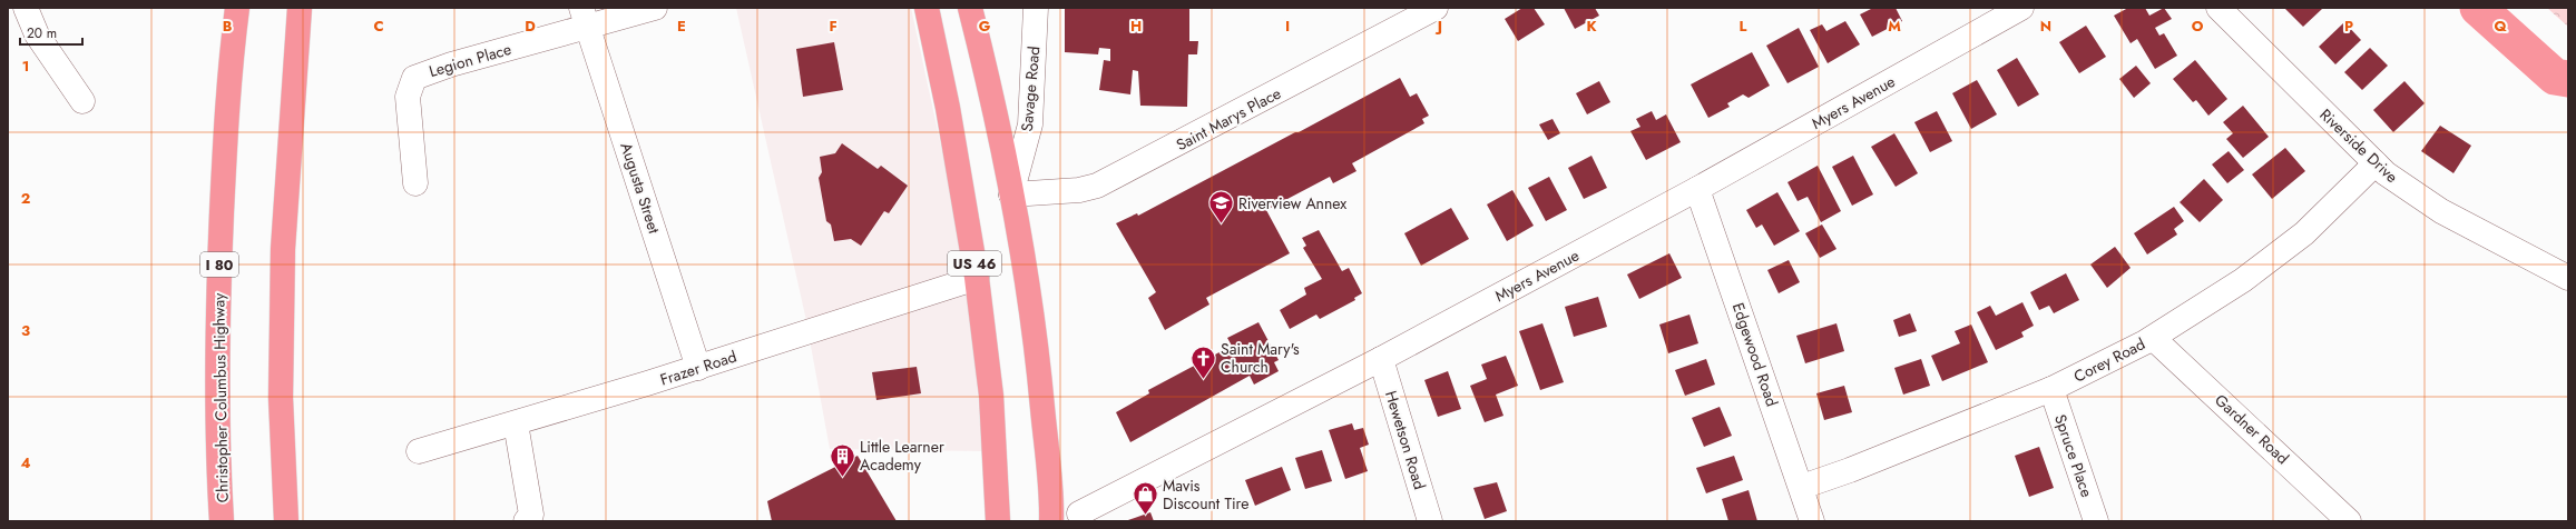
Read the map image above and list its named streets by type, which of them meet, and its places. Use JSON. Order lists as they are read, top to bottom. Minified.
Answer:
{"streets":{"highway":["US 46","I 80","Christopher Columbus Highway"],"street":["Legion Place","Savage Road","Myers Avenue","Saint Marys Place","Riverside Drive","Augusta Street","Edgewood Road","Corey Road","Frazer Road","Gardner Road","Hewetson Road","Spruce Place"]},"crossings":[["Legion Place","Augusta Street"],["Savage Road","Saint Marys Place"],["Savage Road","US 46"],["Myers Avenue","US 46"],["Myers Avenue","Edgewood Road"],["Myers Avenue","Hewetson Road"],["Saint Marys Place","US 46"],["Riverside Drive","Corey Road"],["Augusta Street","Frazer Road"],["US 46","Frazer Road"],["Edgewood Road","Corey Road"],["Corey Road","Gardner Road"],["Corey Road","Spruce Place"]],"places":{"school or university":["Riverview Annex"],"church":["Saint Mary's Church"],"building":["Little Learner Academy"],"shop":["Mavis Discount Tire"]},"scale_bar":"20 m","grid":{"columns":["B","C","D","E","F","G","H","I","J","K","L","M","N","O","P","Q"],"rows":["1","2","3","4"]}}
